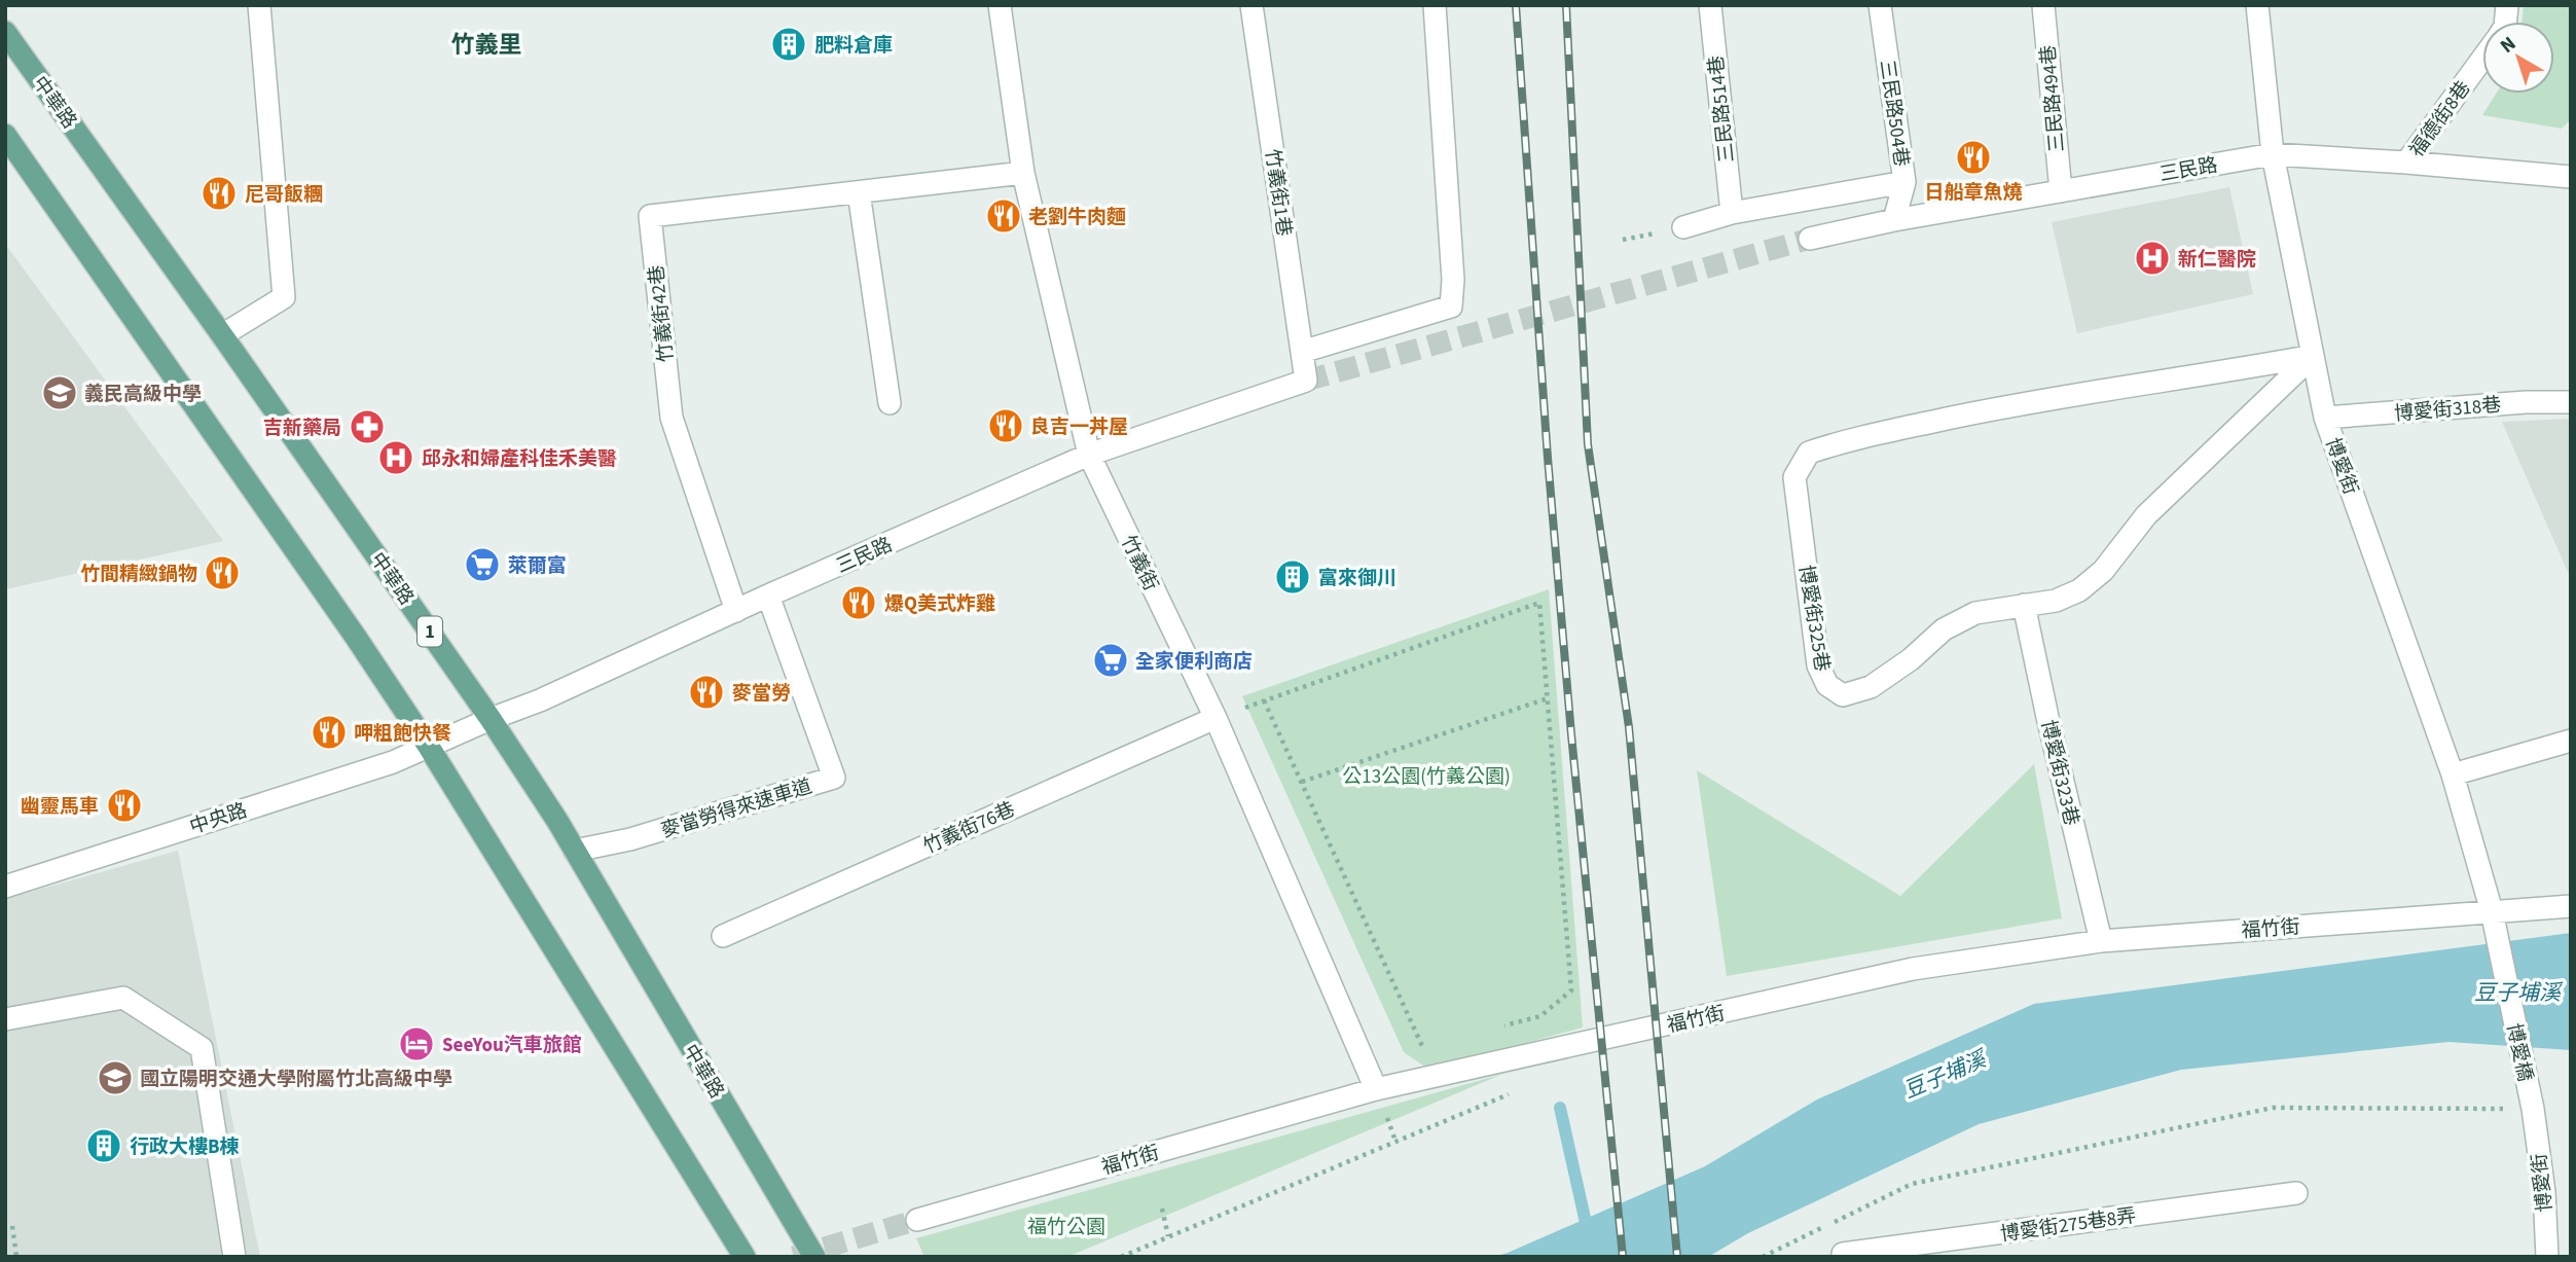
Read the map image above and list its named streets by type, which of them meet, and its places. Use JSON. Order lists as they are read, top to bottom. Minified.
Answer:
{"streets":{"main road":["中華路","1"],"street":["三民路494巷","三民路514巷","三民路504巷","福德街8巷","三民路","竹義街1巷","竹義街42巷","博愛街318巷","博愛街","竹義街","博愛街325巷","博愛街323巷","麥當勞得來速車道","中央路","竹義街76巷","福竹街","博愛橋","博愛街275巷8弄"]},"crossings":[["三民路494巷","三民路"],["中華路","三民路"],["中華路","麥當勞得來速車道"],["三民路504巷","三民路"],["福德街8巷","三民路"],["三民路","竹義街1巷"],["三民路","竹義街42巷"],["三民路","博愛街"],["三民路","竹義街"],["三民路","麥當勞得來速車道"],["三民路","中央路"],["竹義街42巷","竹義街"],["博愛街318巷","博愛街"],["博愛街","博愛街325巷"],["博愛街","福竹街"],["博愛街","博愛橋"],["竹義街","竹義街76巷"],["竹義街","福竹街"],["博愛街325巷","博愛街323巷"],["博愛街323巷","福竹街"],["福竹街","博愛橋"]],"districts":["竹義里"],"water":["豆子埔溪"],"parks":["公13公園(竹義公園)","福竹公園"],"places":{"building":["肥料倉庫","富來御川","行政大樓B棟"],"restaurant":["日船章魚燒","尼哥飯糰","老劉牛肉麵","良吉一丼屋","竹間精緻鍋物","爆Q美式炸雞","麥當勞","呷粗飽快餐","幽靈馬車"],"hospital":["新仁醫院","邱永和婦產科佳禾美醫"],"school or university":["義民高級中學","國立陽明交通大學附屬竹北高級中學"],"pharmacy":["吉新藥局"],"supermarket":["萊爾富","全家便利商店"],"hotel":["SeeYou汽車旅館"]},"north":"top left"}
